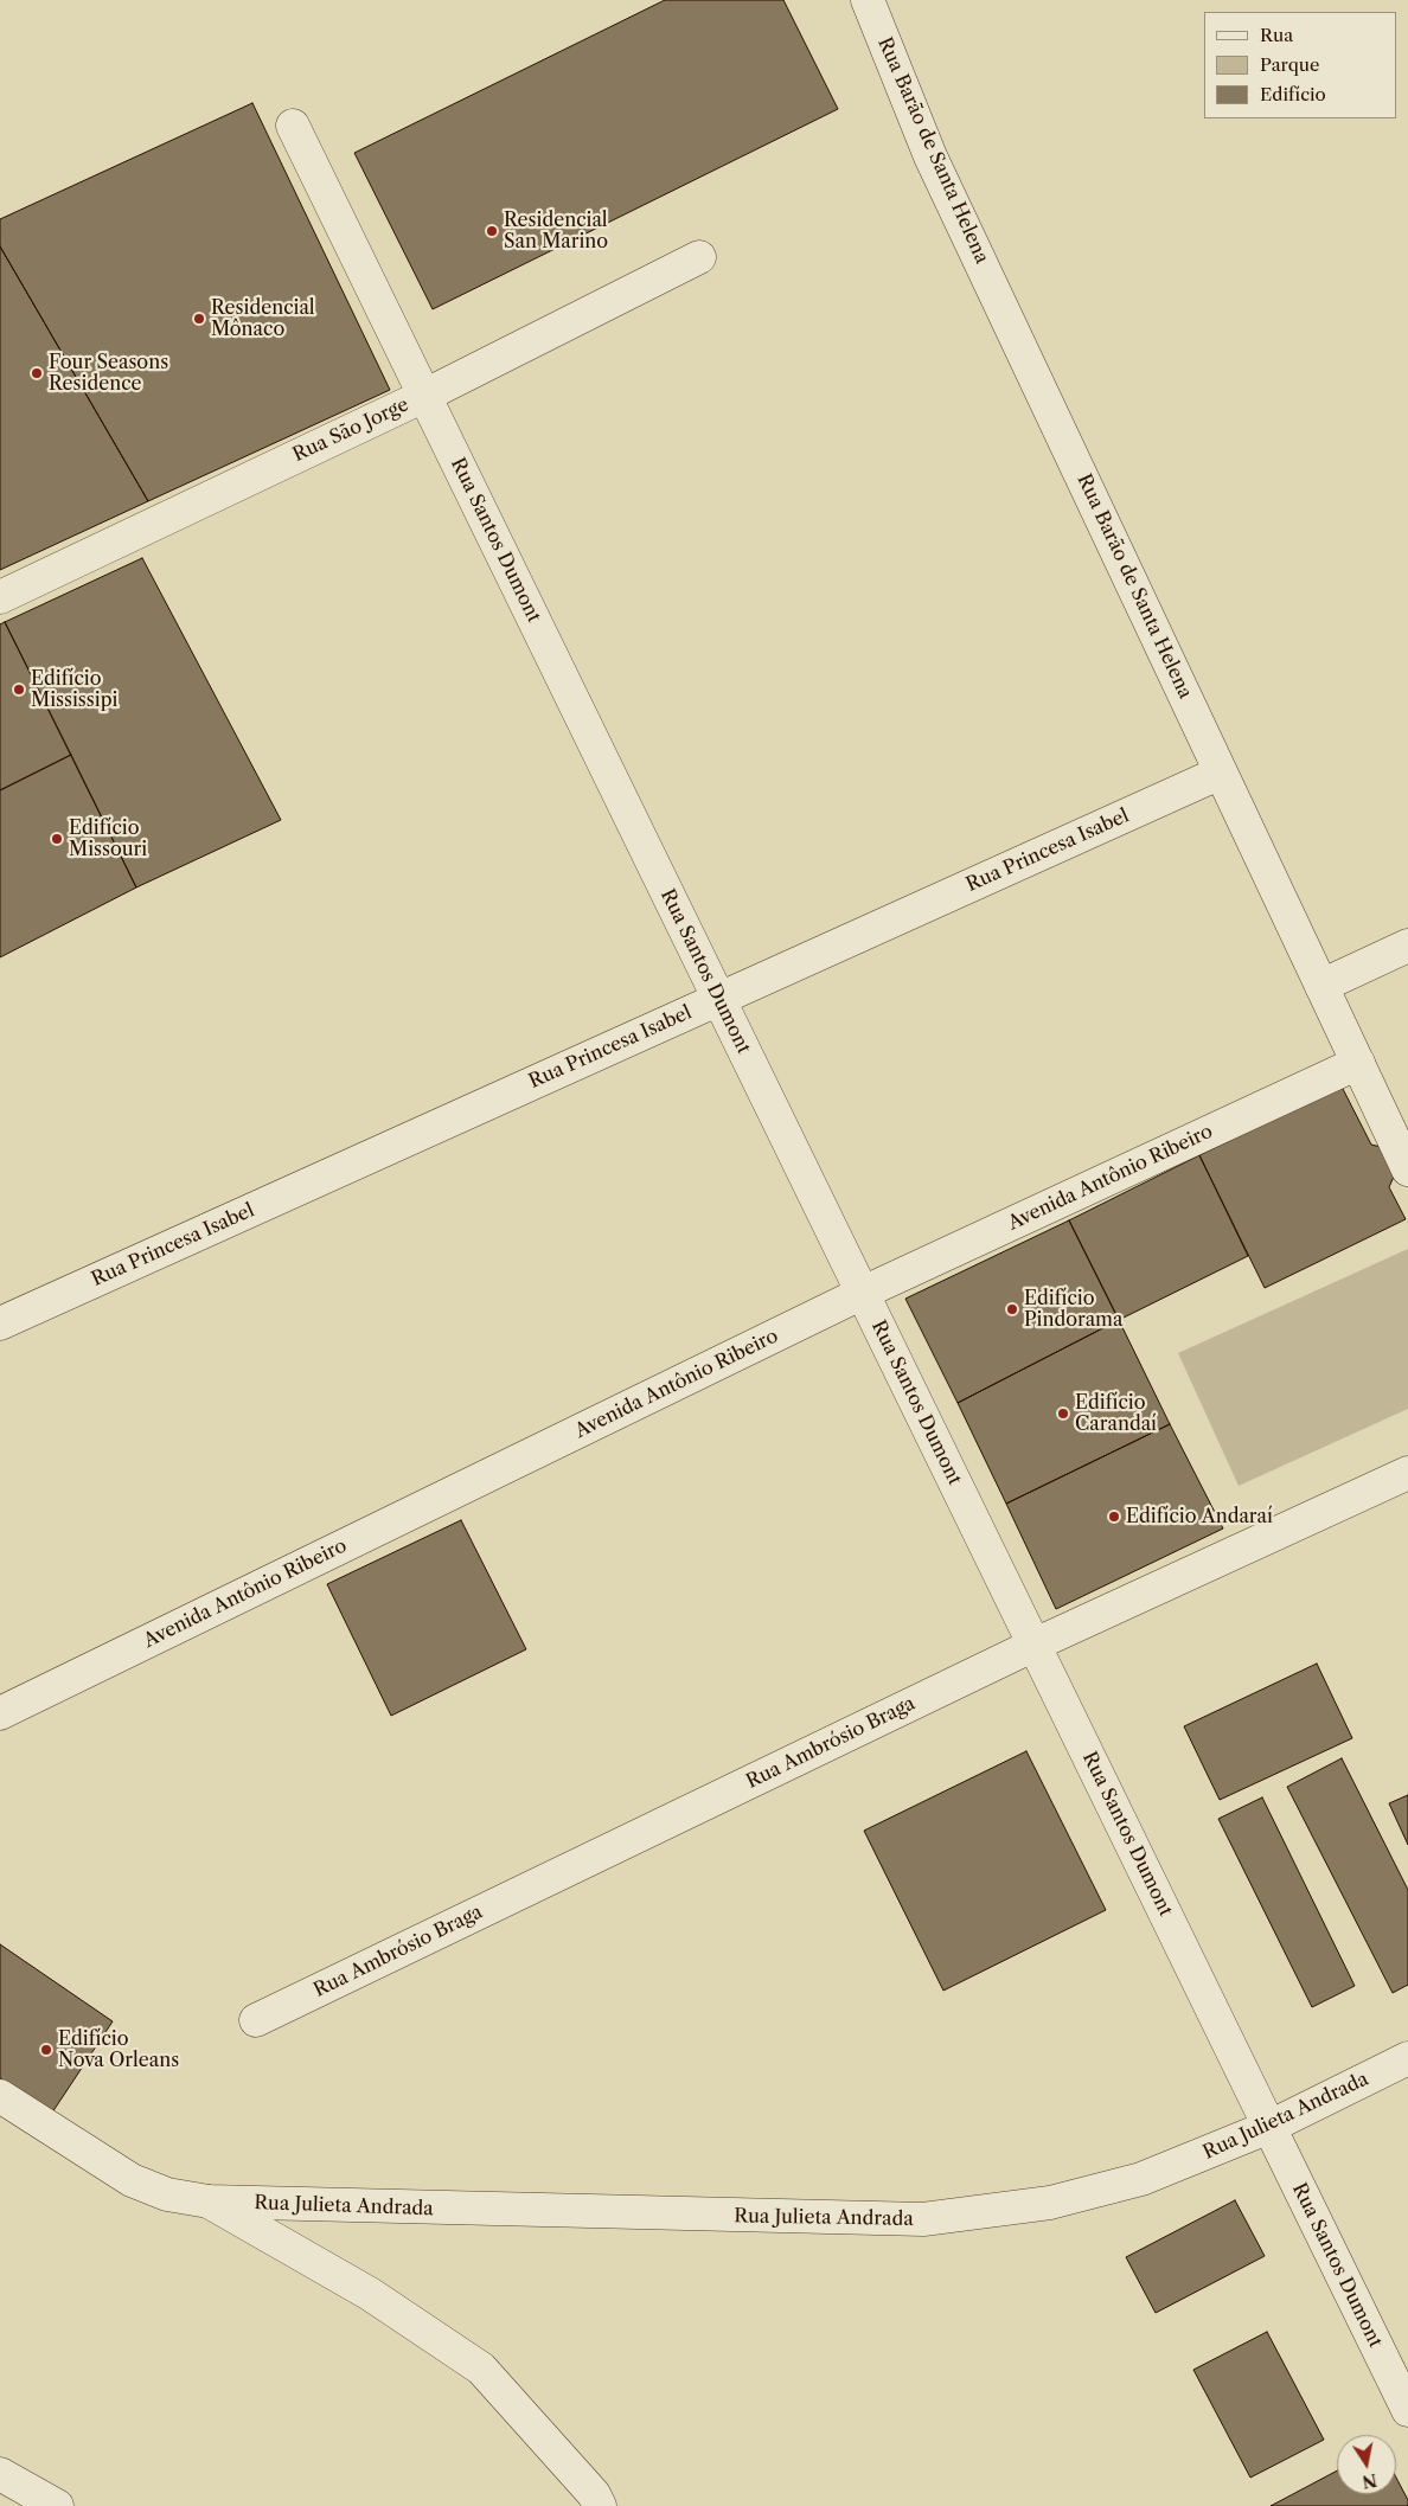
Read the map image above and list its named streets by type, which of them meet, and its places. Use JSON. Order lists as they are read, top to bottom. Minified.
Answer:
{"streets":{"street":["Rua Barão de Santa Helena","Rua São Jorge","Rua Santos Dumont","Rua Princesa Isabel","Avenida Antônio Ribeiro","Rua Ambrósio Braga","Rua Julieta Andrada"]},"crossings":[["Rua Barão de Santa Helena","Rua Princesa Isabel"],["Rua Barão de Santa Helena","Avenida Antônio Ribeiro"],["Rua São Jorge","Rua Santos Dumont"],["Rua Santos Dumont","Rua Princesa Isabel"],["Rua Santos Dumont","Avenida Antônio Ribeiro"],["Rua Santos Dumont","Rua Ambrósio Braga"],["Rua Santos Dumont","Rua Julieta Andrada"]],"places":["Residencial San Marino","Residencial Mônaco","Four Seasons Residence","Edifício Mississipi","Edifício Missouri","Edifício Pindorama","Edifício Carandaí","Edifício Andaraí","Edifício Nova Orleans"],"legend":["Rua","Parque","Edifício"],"north":"bottom"}
